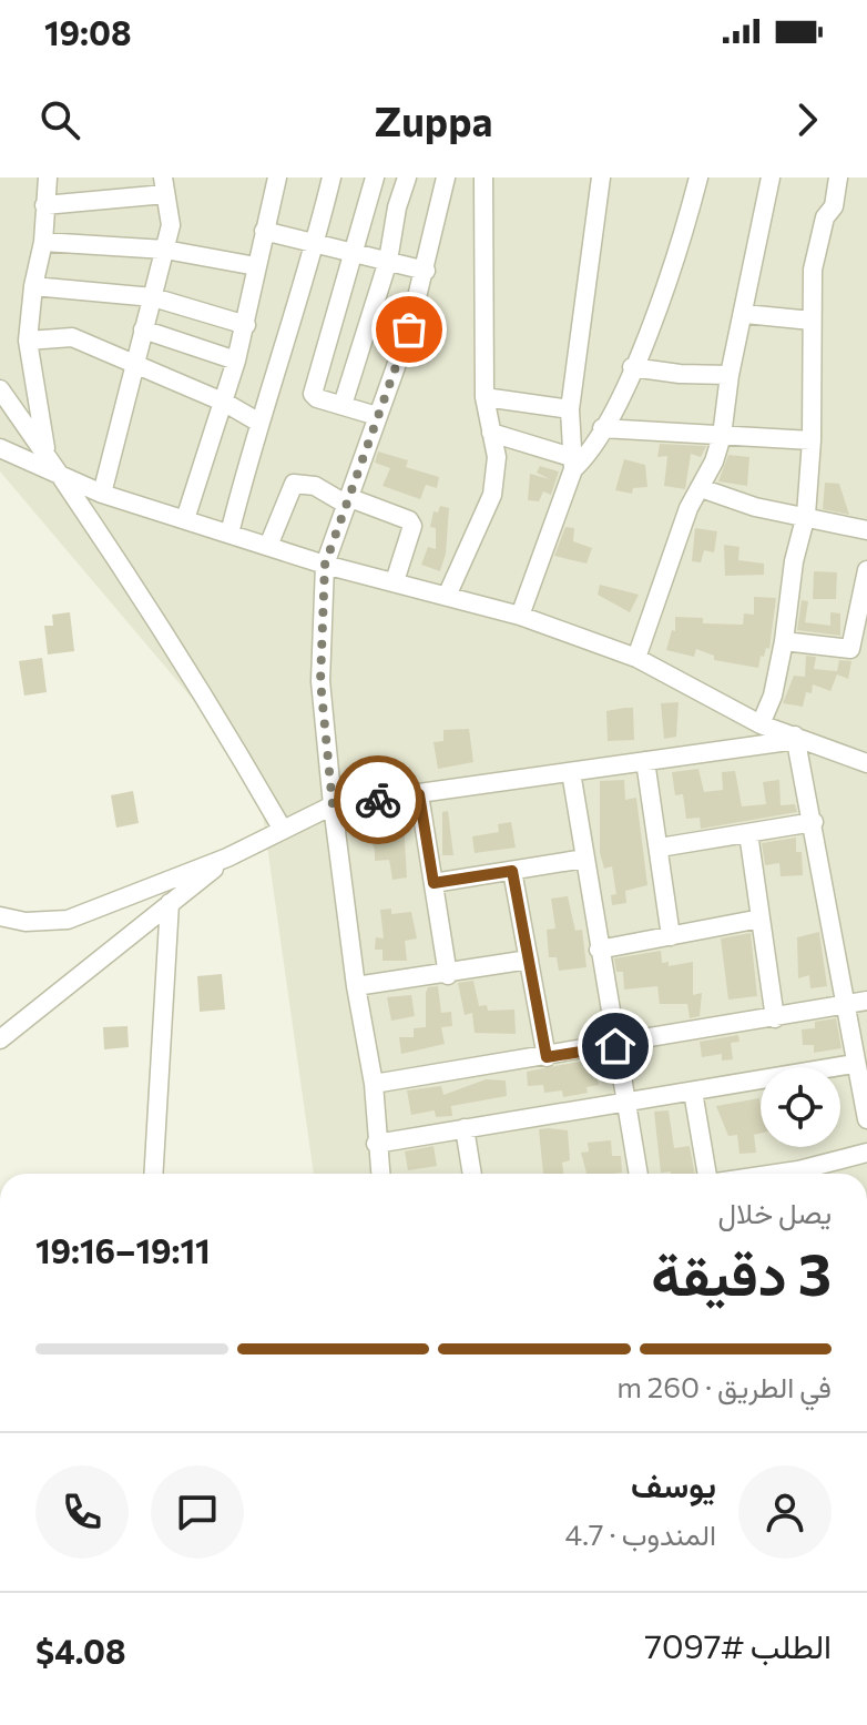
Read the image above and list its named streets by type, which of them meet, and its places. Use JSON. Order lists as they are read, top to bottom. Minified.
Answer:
{"page":{"status":"19:08","header":"Zuppa","heading":["3 دقيقة","يصل خلال","19:11–19:16"],"panel":["يوسف","المندوب · 4.7","الطلب #7097","$4.08"],"bar":"في الطريق · 260 m"}}
